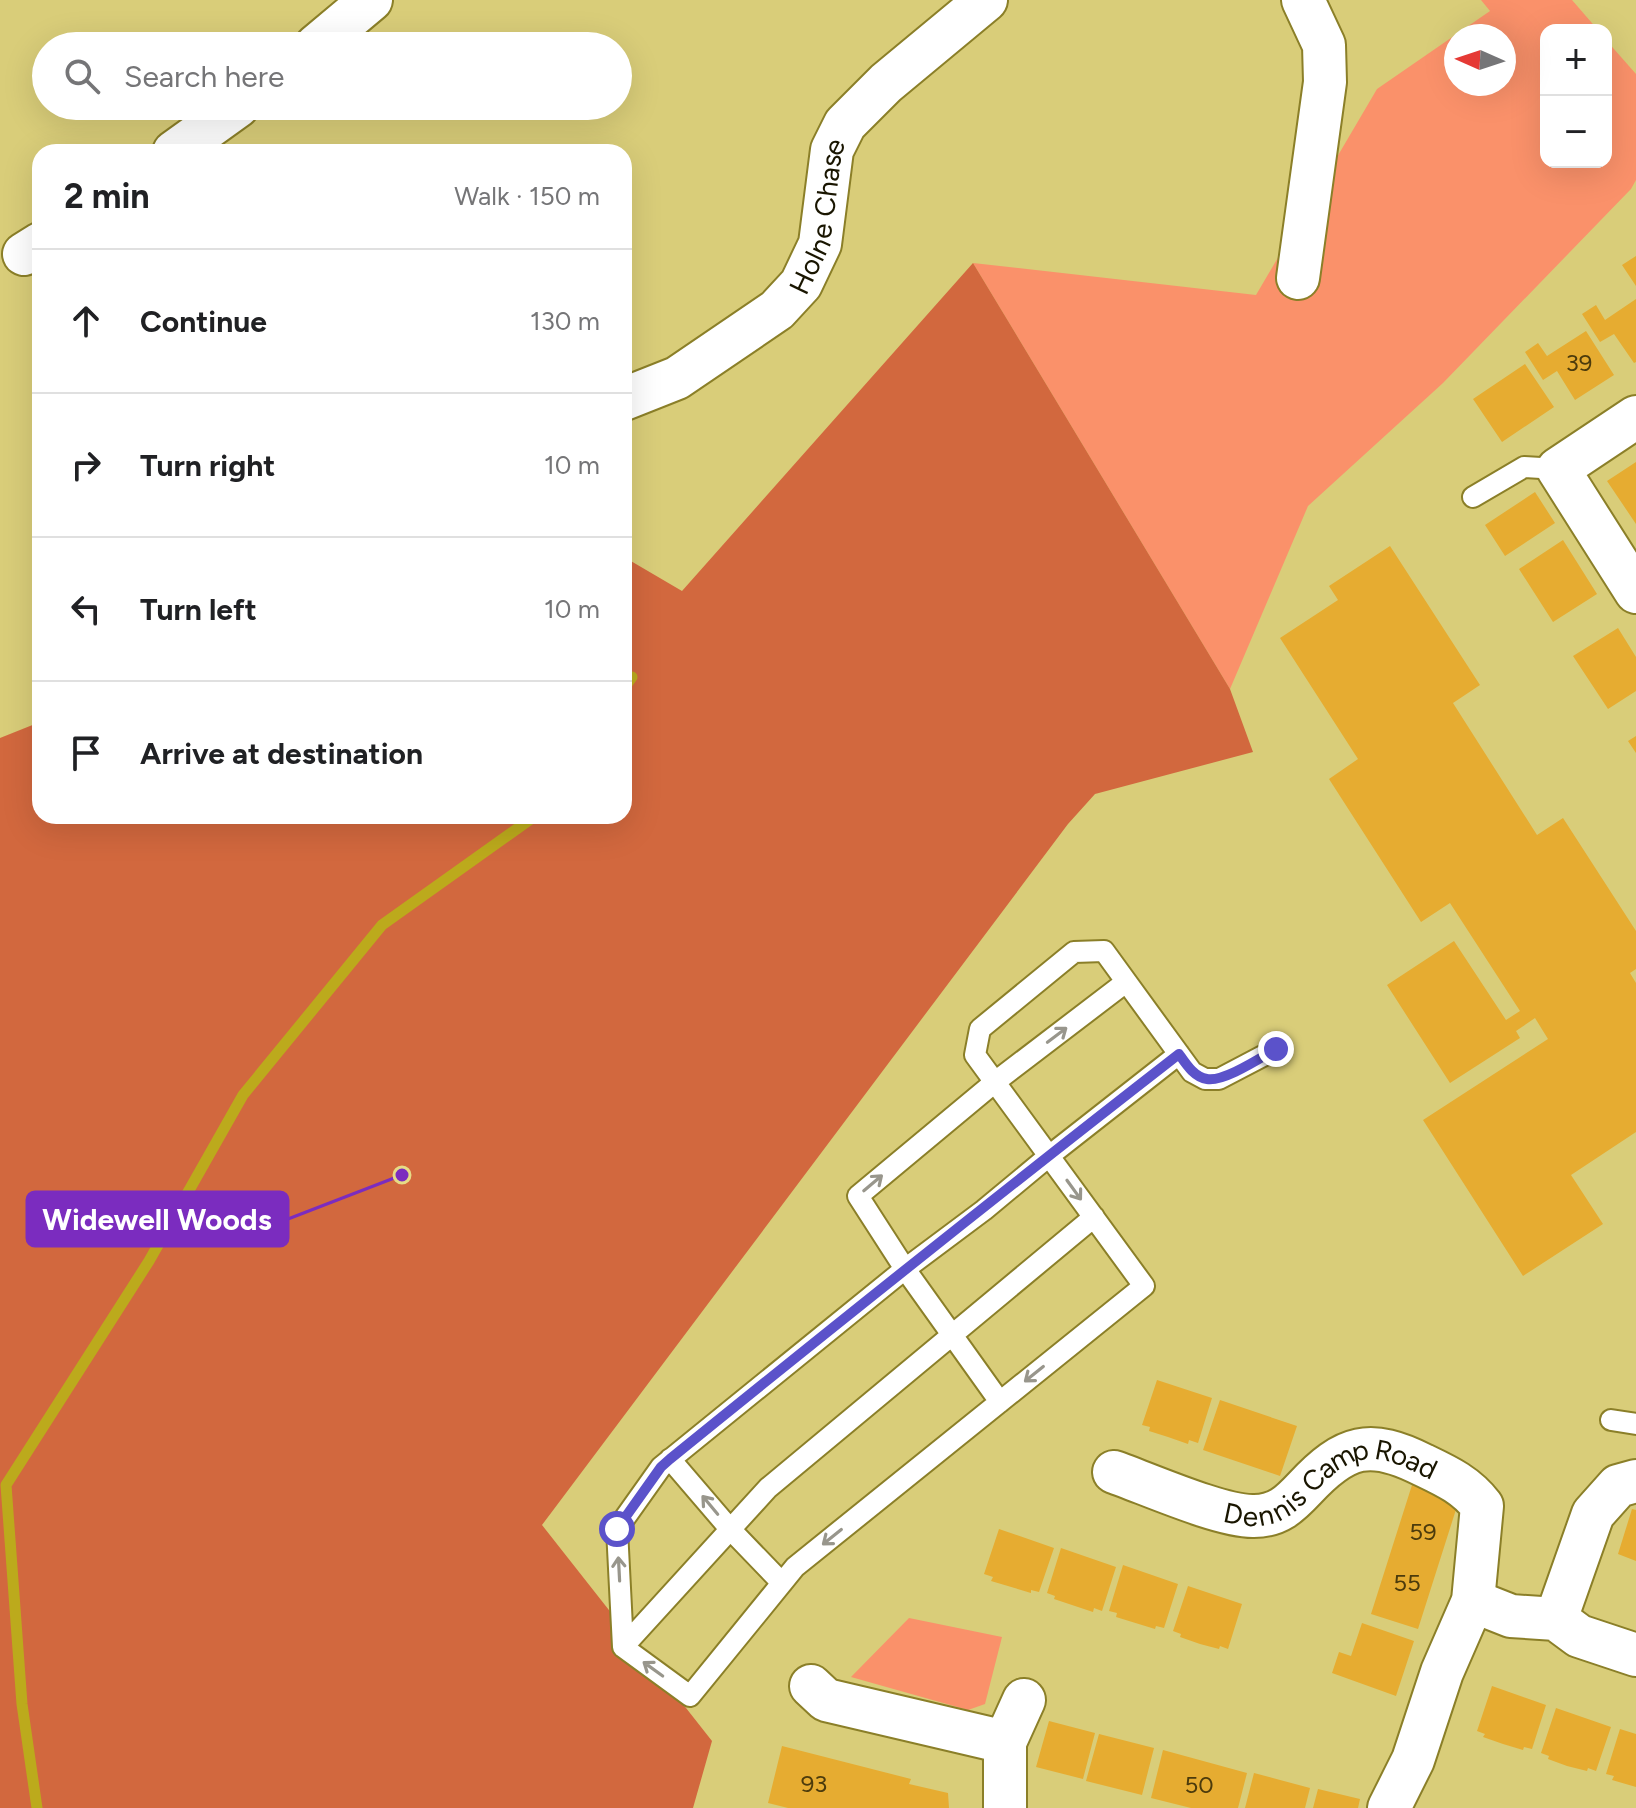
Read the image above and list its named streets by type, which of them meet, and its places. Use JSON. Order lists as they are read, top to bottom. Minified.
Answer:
{"streets":{"street":["Holne Chase","Dennis Camp Road"]},"places":["Widewell Woods"],"house_numbers":["39","59","55","93","50"],"north":"left","page":{"map_buttons":["+","−"],"search":"Search here","heading":["2 min","Walk · 150 m"],"list":[["Continue","130 m"],["Turn right","10 m"],["Turn left","10 m"],"Arrive at destination"]}}
